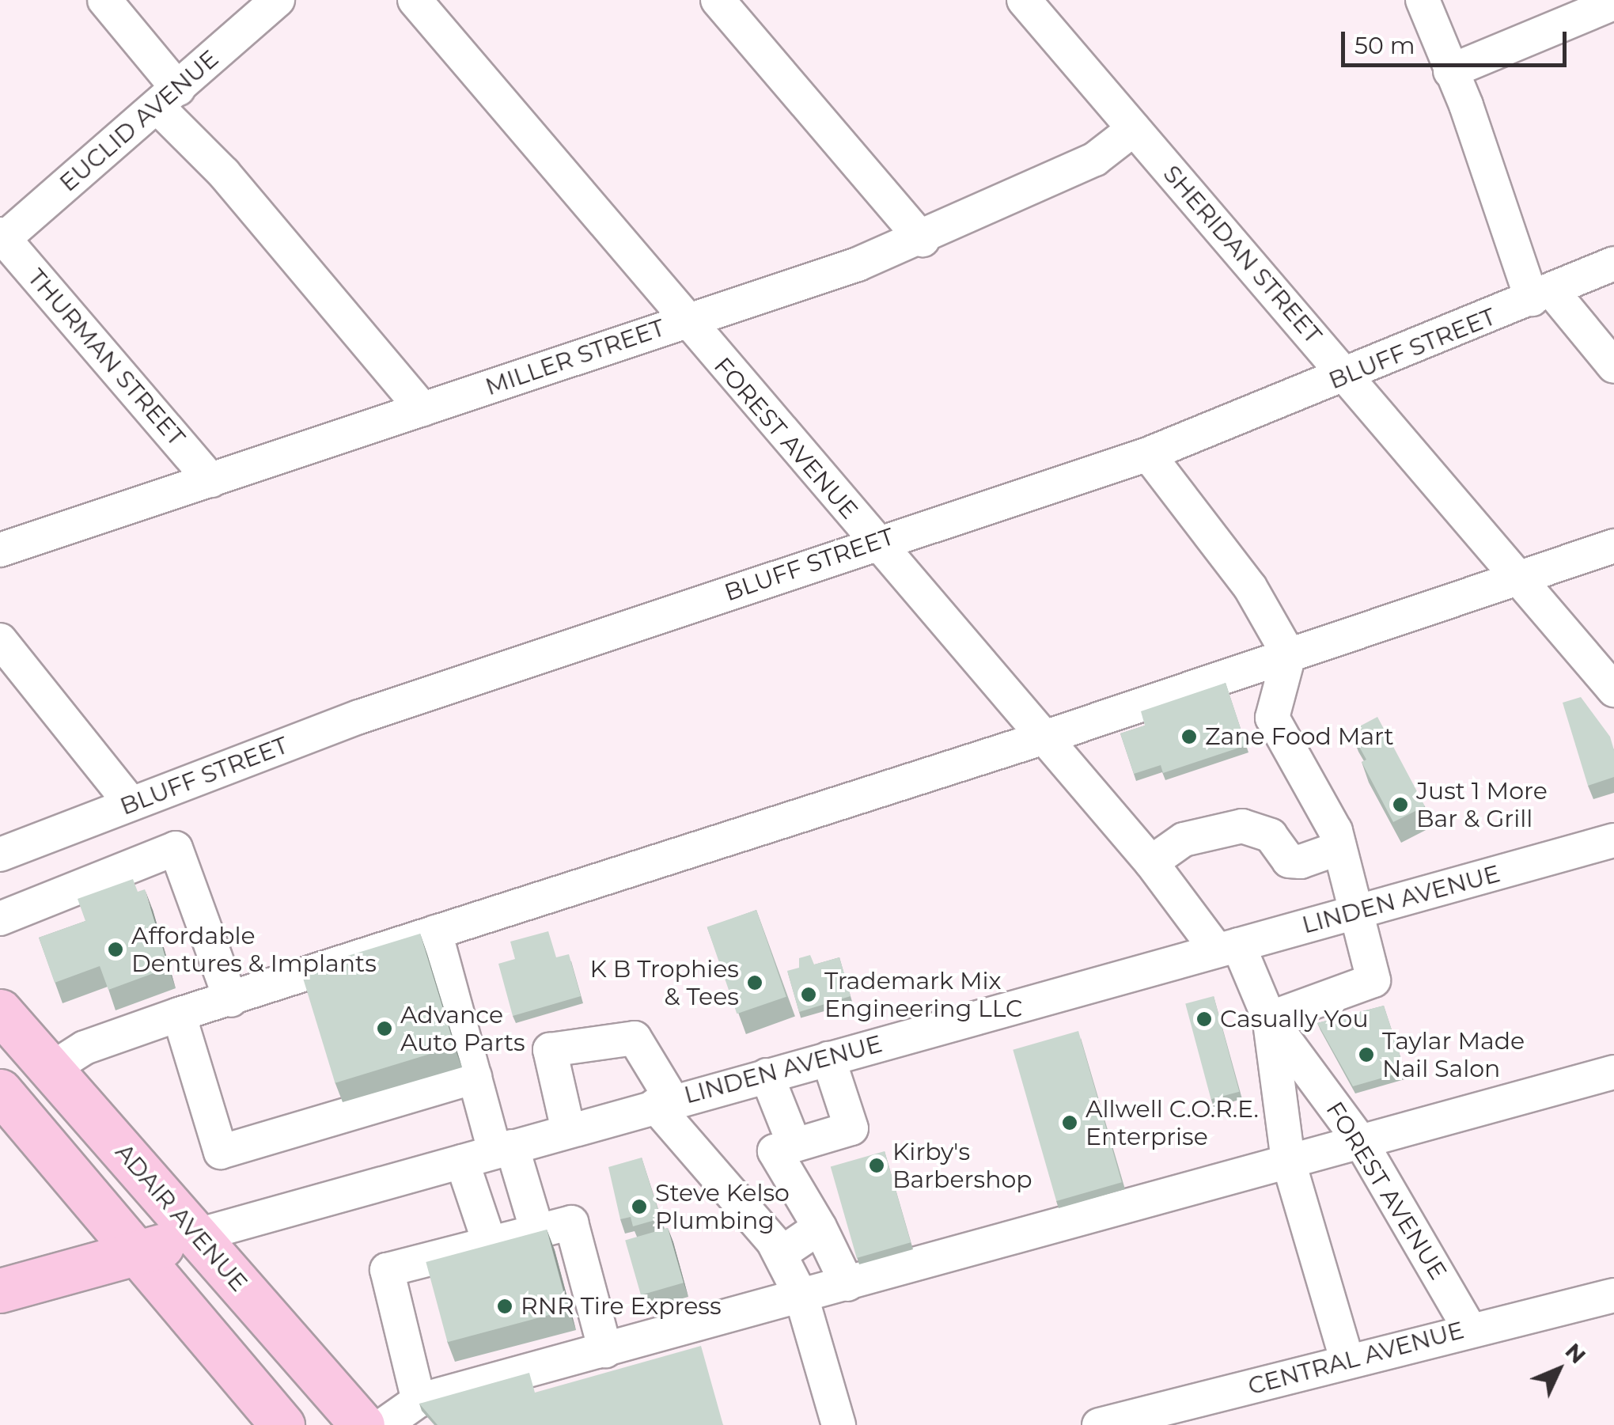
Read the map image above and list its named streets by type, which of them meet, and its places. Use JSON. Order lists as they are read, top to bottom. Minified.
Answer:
{"streets":{"main road":["LINDEN AVENUE","ADAIR AVENUE"],"street":["EUCLID AVENUE","SHERIDAN STREET","BLUFF STREET","THURMAN STREET","MILLER STREET","FOREST AVENUE","CENTRAL AVENUE"]},"crossings":[["EUCLID AVENUE","THURMAN STREET"],["SHERIDAN STREET","BLUFF STREET"],["SHERIDAN STREET","MILLER STREET"],["BLUFF STREET","FOREST AVENUE"],["THURMAN STREET","MILLER STREET"],["MILLER STREET","FOREST AVENUE"],["FOREST AVENUE","LINDEN AVENUE"],["FOREST AVENUE","CENTRAL AVENUE"],["LINDEN AVENUE","ADAIR AVENUE"]],"places":["Zane Food Mart","Just 1 More Bar & Grill","Affordable Dentures & Implants","K B Trophies & Tees","Trademark Mix Engineering LLC","Casually You","Advance Auto Parts","Taylar Made Nail Salon","Allwell C.O.R.E. Enterprise","Kirby's Barbershop","Steve Kelso Plumbing","RNR Tire Express"],"scale_bar":"50 m","north":"top right"}
